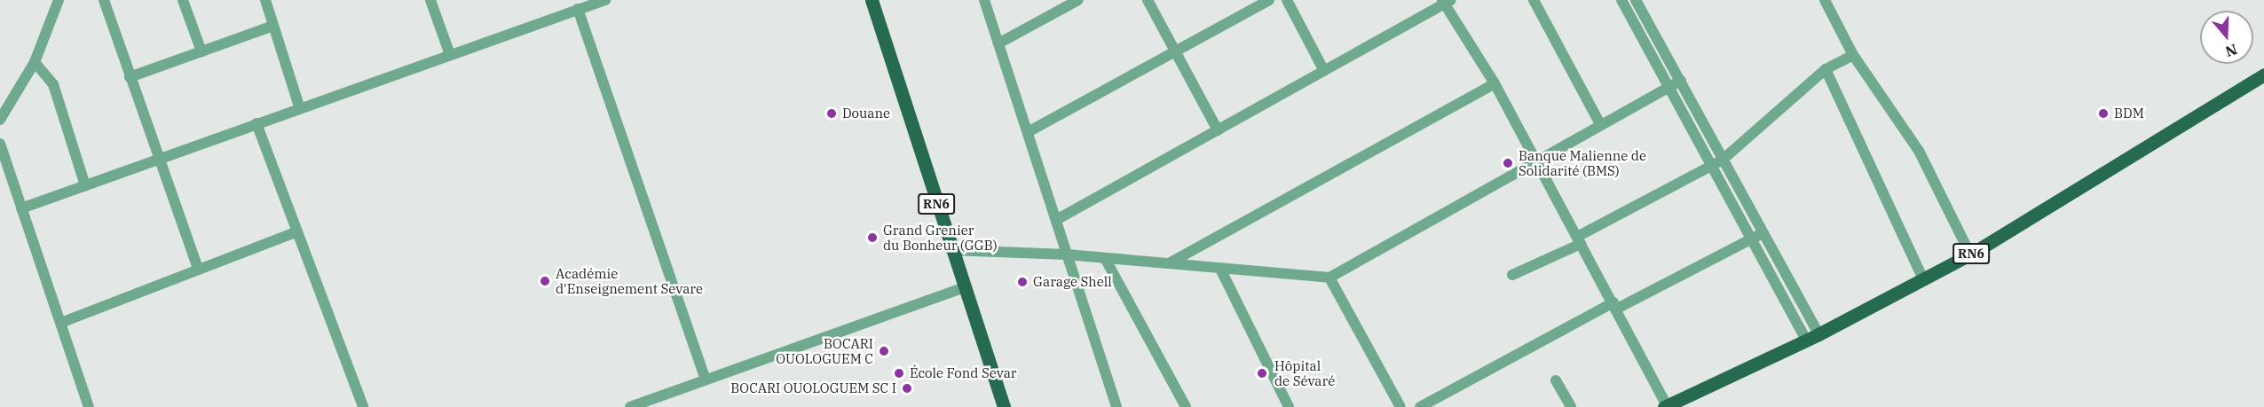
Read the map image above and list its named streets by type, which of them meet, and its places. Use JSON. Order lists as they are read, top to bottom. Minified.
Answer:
{"streets":{"main road":["RN6"]},"places":["Douane","BDM","Banque Malienne de Solidarité (BMS)","Grand Grenier du Bonheur (GGB)","Académie d'Enseignement Sevare","Garage Shell","BOCARI OUOLOGUEM C","École Fond Sevar","Hôpital de Sévaré","BOCARI OUOLOGUEM SC I"],"north":"bottom"}
